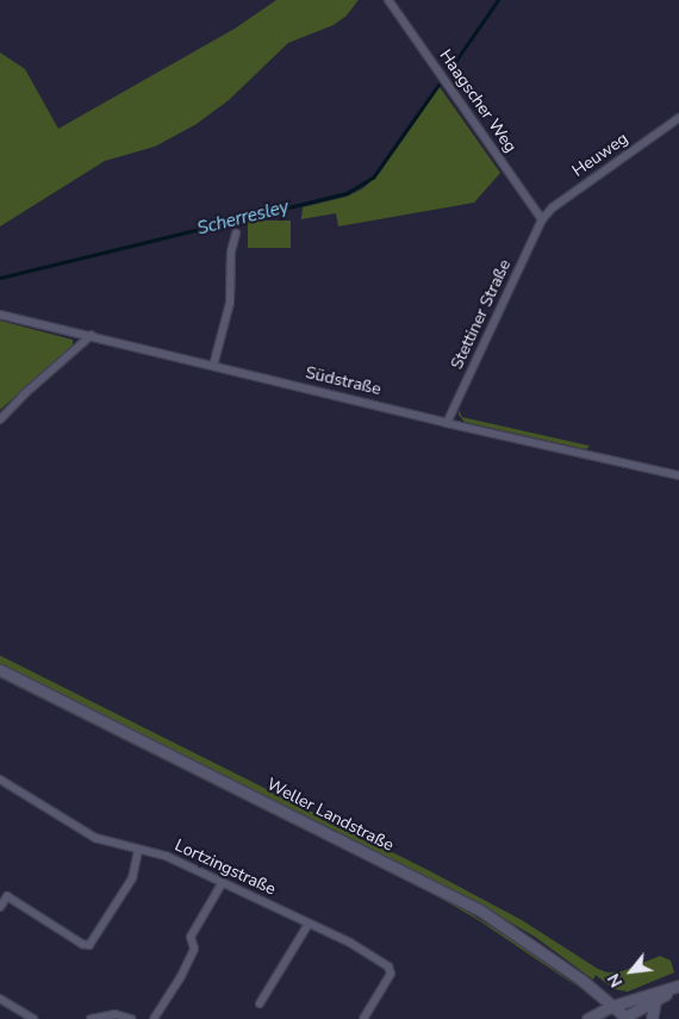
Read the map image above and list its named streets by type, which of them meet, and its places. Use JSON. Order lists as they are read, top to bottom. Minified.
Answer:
{"streets":{"main road":["Weller Landstraße"],"street":["Haagscher Weg","Heuweg","Stettiner Straße","Südstraße","Lortzingstraße"]},"crossings":[["Haagscher Weg","Heuweg"],["Haagscher Weg","Stettiner Straße"],["Heuweg","Stettiner Straße"],["Stettiner Straße","Südstraße"]],"water":["Scherresley"],"north":"bottom left"}
